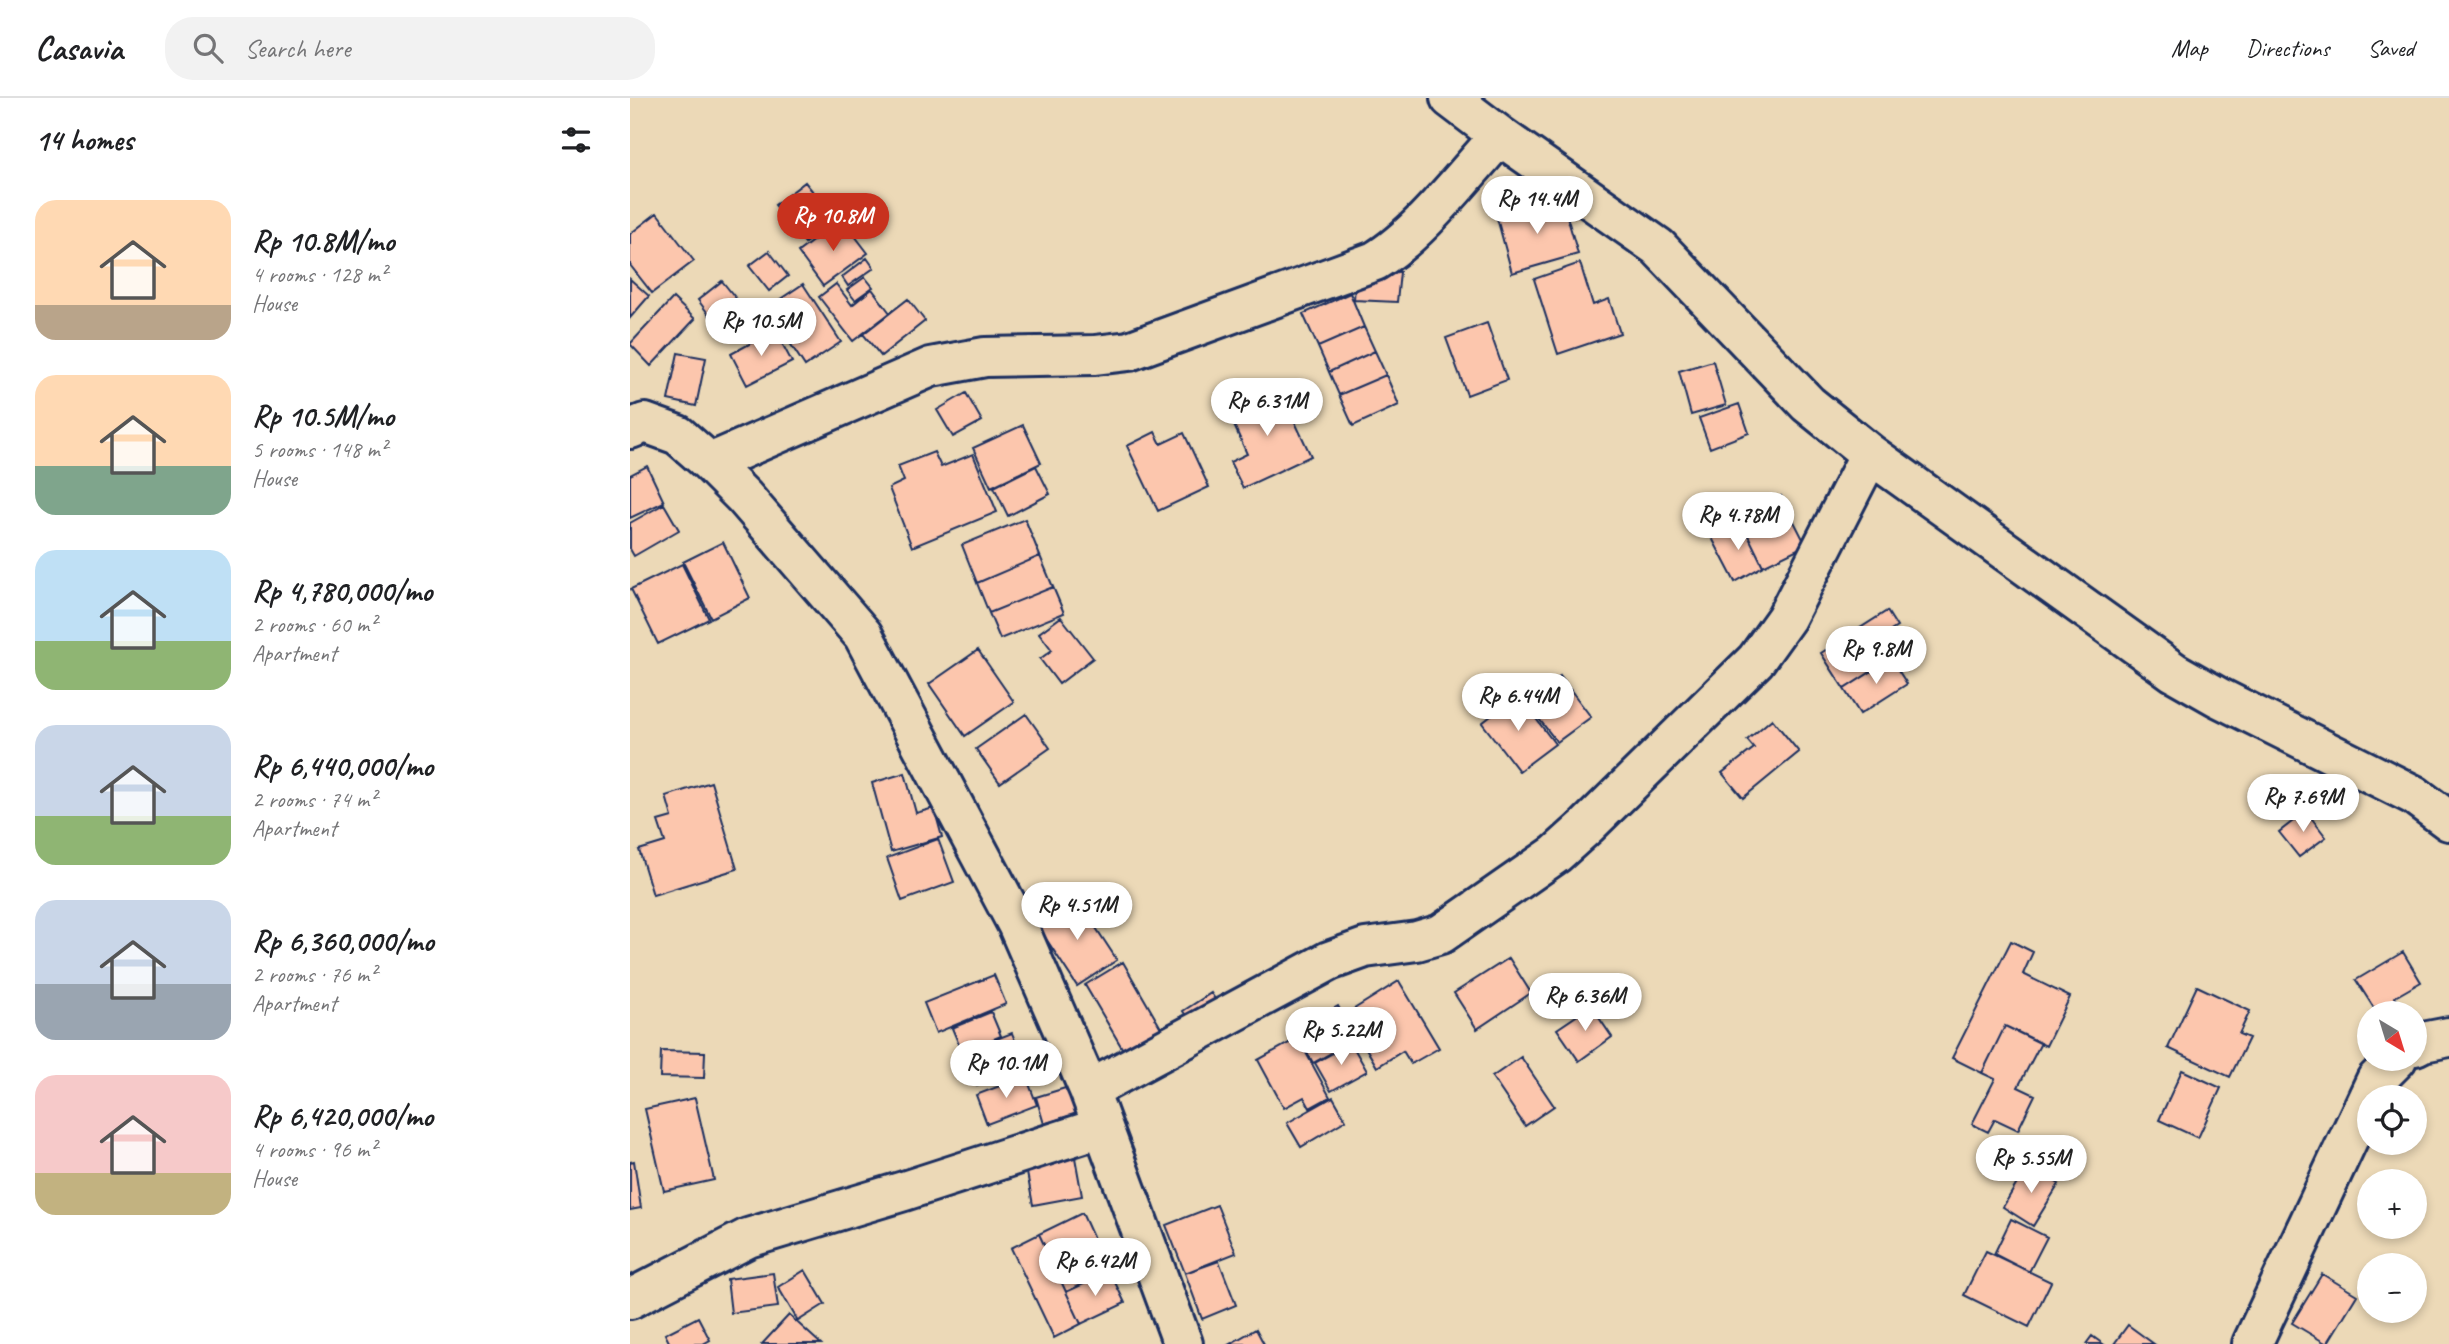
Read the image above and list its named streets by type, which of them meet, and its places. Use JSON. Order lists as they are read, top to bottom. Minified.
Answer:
{"north":"bottom right","page":{"header":"Casavia","search":"Search here","nav":["Map","Directions","Saved"],"heading":"14 homes","price":["Rp 14.4M","Rp 10.8M","Rp 10.5M","Rp 6.31M","Rp 4.78M","Rp 9.8M","Rp 6.44M","Rp 7.69M","Rp 4.51M","Rp 6.36M","Rp 5.22M","Rp 10.1M","Rp 5.55M","Rp 6.42M"],"list":[{"name":"Rp 10.8M/mo","note":"4 rooms · 128 m² · House"},{"name":"Rp 10.5M/mo","note":"5 rooms · 148 m² · House"},{"name":"Rp 4,780,000/mo","note":"2 rooms · 60 m² · Apartment"},{"name":"Rp 6,440,000/mo","note":"2 rooms · 74 m² · Apartment"},{"name":"Rp 6,360,000/mo","note":"2 rooms · 76 m² · Apartment"},{"name":"Rp 6,420,000/mo","note":"4 rooms · 96 m² · House"}],"map_buttons":["+","−"]}}
